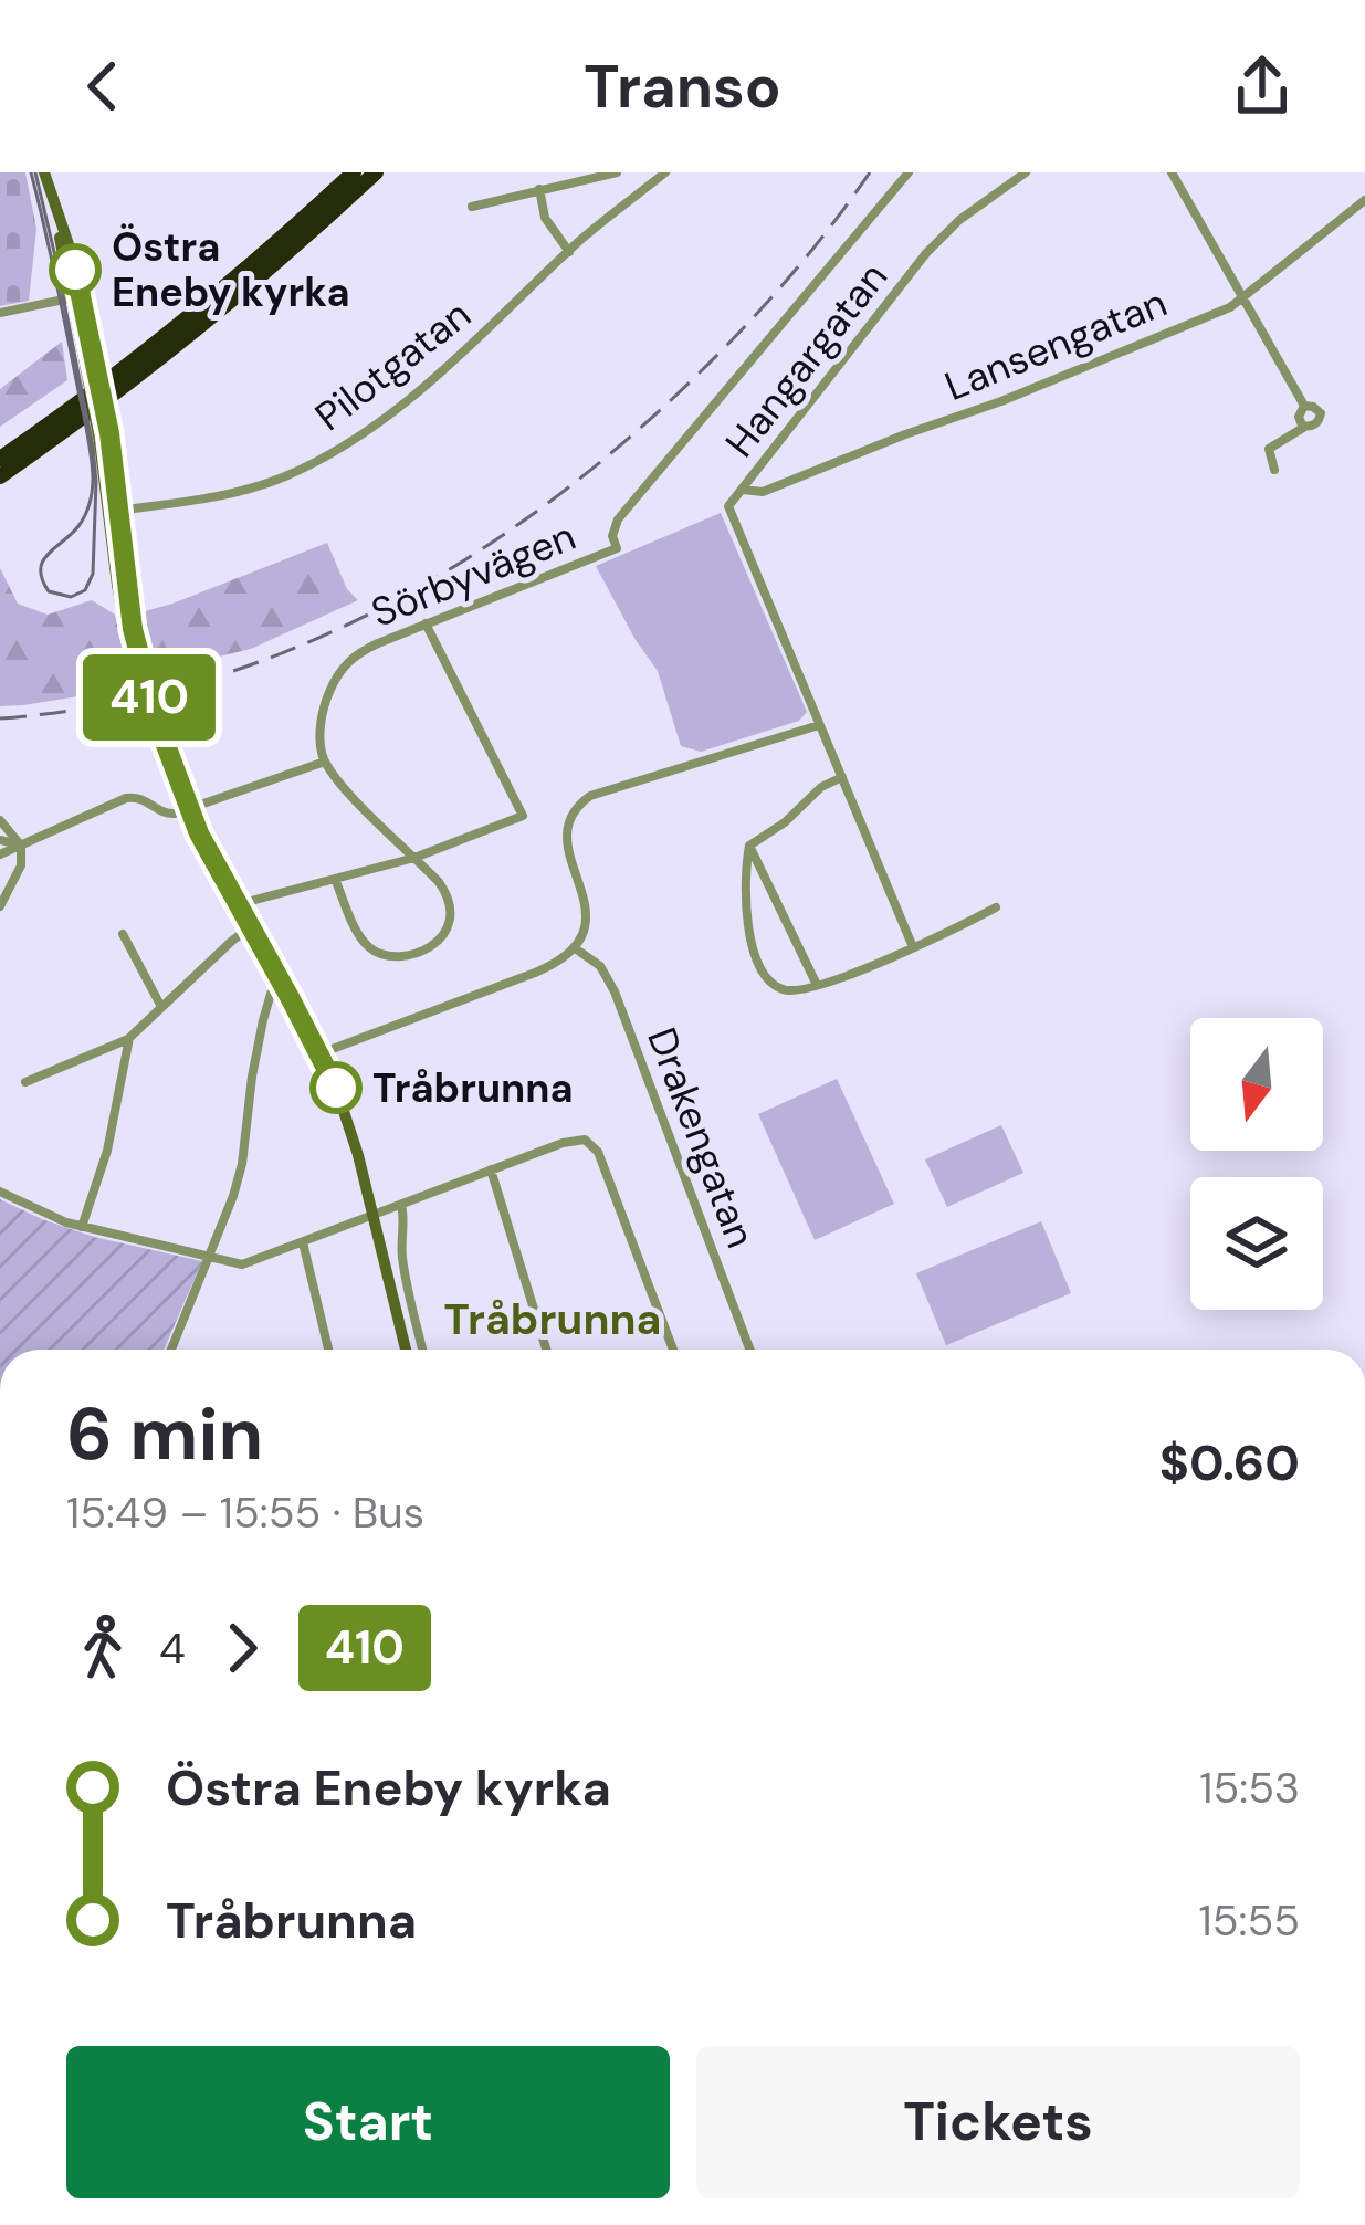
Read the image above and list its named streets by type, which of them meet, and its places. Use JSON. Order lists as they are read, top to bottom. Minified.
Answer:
{"streets":{"street":["Lansengatan","Hangargatan","Pilotgatan","Sörbyvägen","Drakengatan"]},"crossings":[["Lansengatan","Hangargatan"]],"districts":["Tråbrunna"],"places":["Östra Eneby kyrka","Tråbrunna"],"lines":["bus line 410"],"north":"bottom","page":{"header":"Transo","on_map":"410","heading":["6 min","15:49 – 15:55 · Bus","$0.60"],"legs":["4","410"],"list":[{"name":"Östra Eneby kyrka","value":"15:53"},{"name":"Tråbrunna","value":"15:55"}],"buttons":["Start","Tickets"]}}
